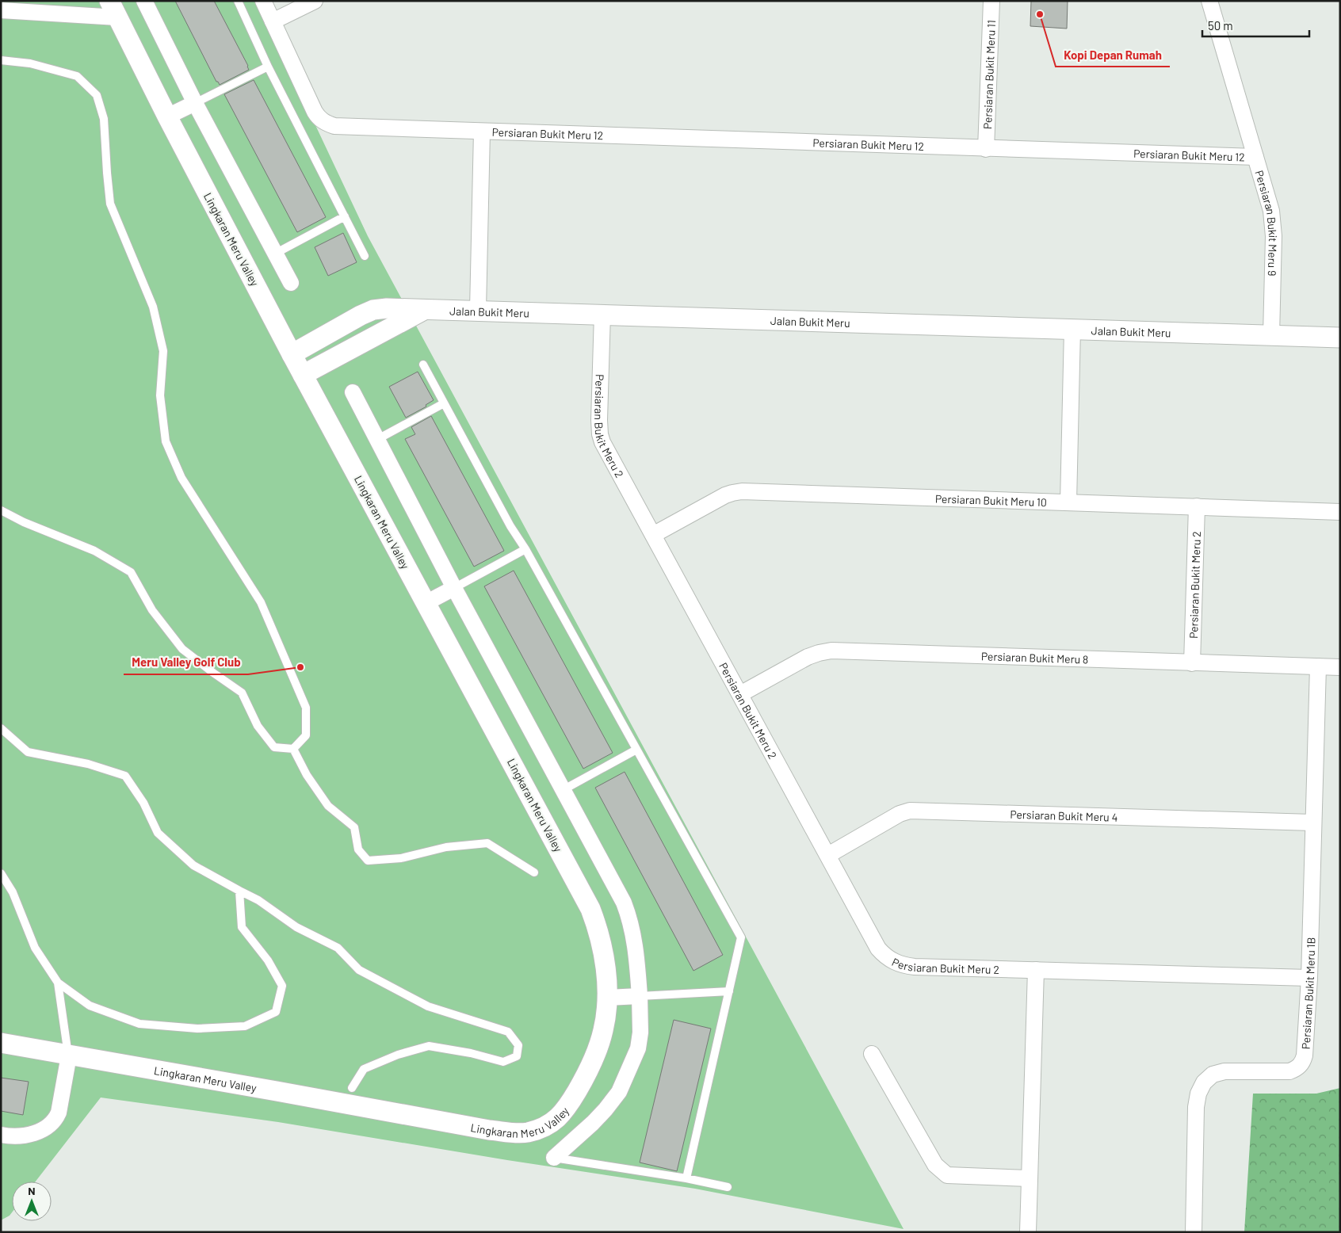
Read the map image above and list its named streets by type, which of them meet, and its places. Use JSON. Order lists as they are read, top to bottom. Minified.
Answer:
{"streets":{"street":["Persiaran Bukit Meru 11","Persiaran Bukit Meru 12","Persiaran Bukit Meru 9","Lingkaran Meru Valley","Jalan Bukit Meru","Persiaran Bukit Meru 2","Persiaran Bukit Meru 10","Persiaran Bukit Meru 8","Persiaran Bukit Meru 4","Persiaran Bukit Meru 1B"]},"crossings":[["Persiaran Bukit Meru 11","Persiaran Bukit Meru 12"],["Persiaran Bukit Meru 12","Persiaran Bukit Meru 9"],["Persiaran Bukit Meru 12","Jalan Bukit Meru"],["Persiaran Bukit Meru 9","Jalan Bukit Meru"],["Lingkaran Meru Valley","Jalan Bukit Meru"],["Jalan Bukit Meru","Persiaran Bukit Meru 2"],["Persiaran Bukit Meru 2","Persiaran Bukit Meru 10"],["Persiaran Bukit Meru 2","Persiaran Bukit Meru 8"],["Persiaran Bukit Meru 2","Persiaran Bukit Meru 4"],["Persiaran Bukit Meru 2","Persiaran Bukit Meru 1B"],["Persiaran Bukit Meru 8","Persiaran Bukit Meru 1B"],["Persiaran Bukit Meru 4","Persiaran Bukit Meru 1B"]],"places":["Kopi Depan Rumah","Meru Valley Golf Club"],"scale_bar":"50 m","north":"top"}
